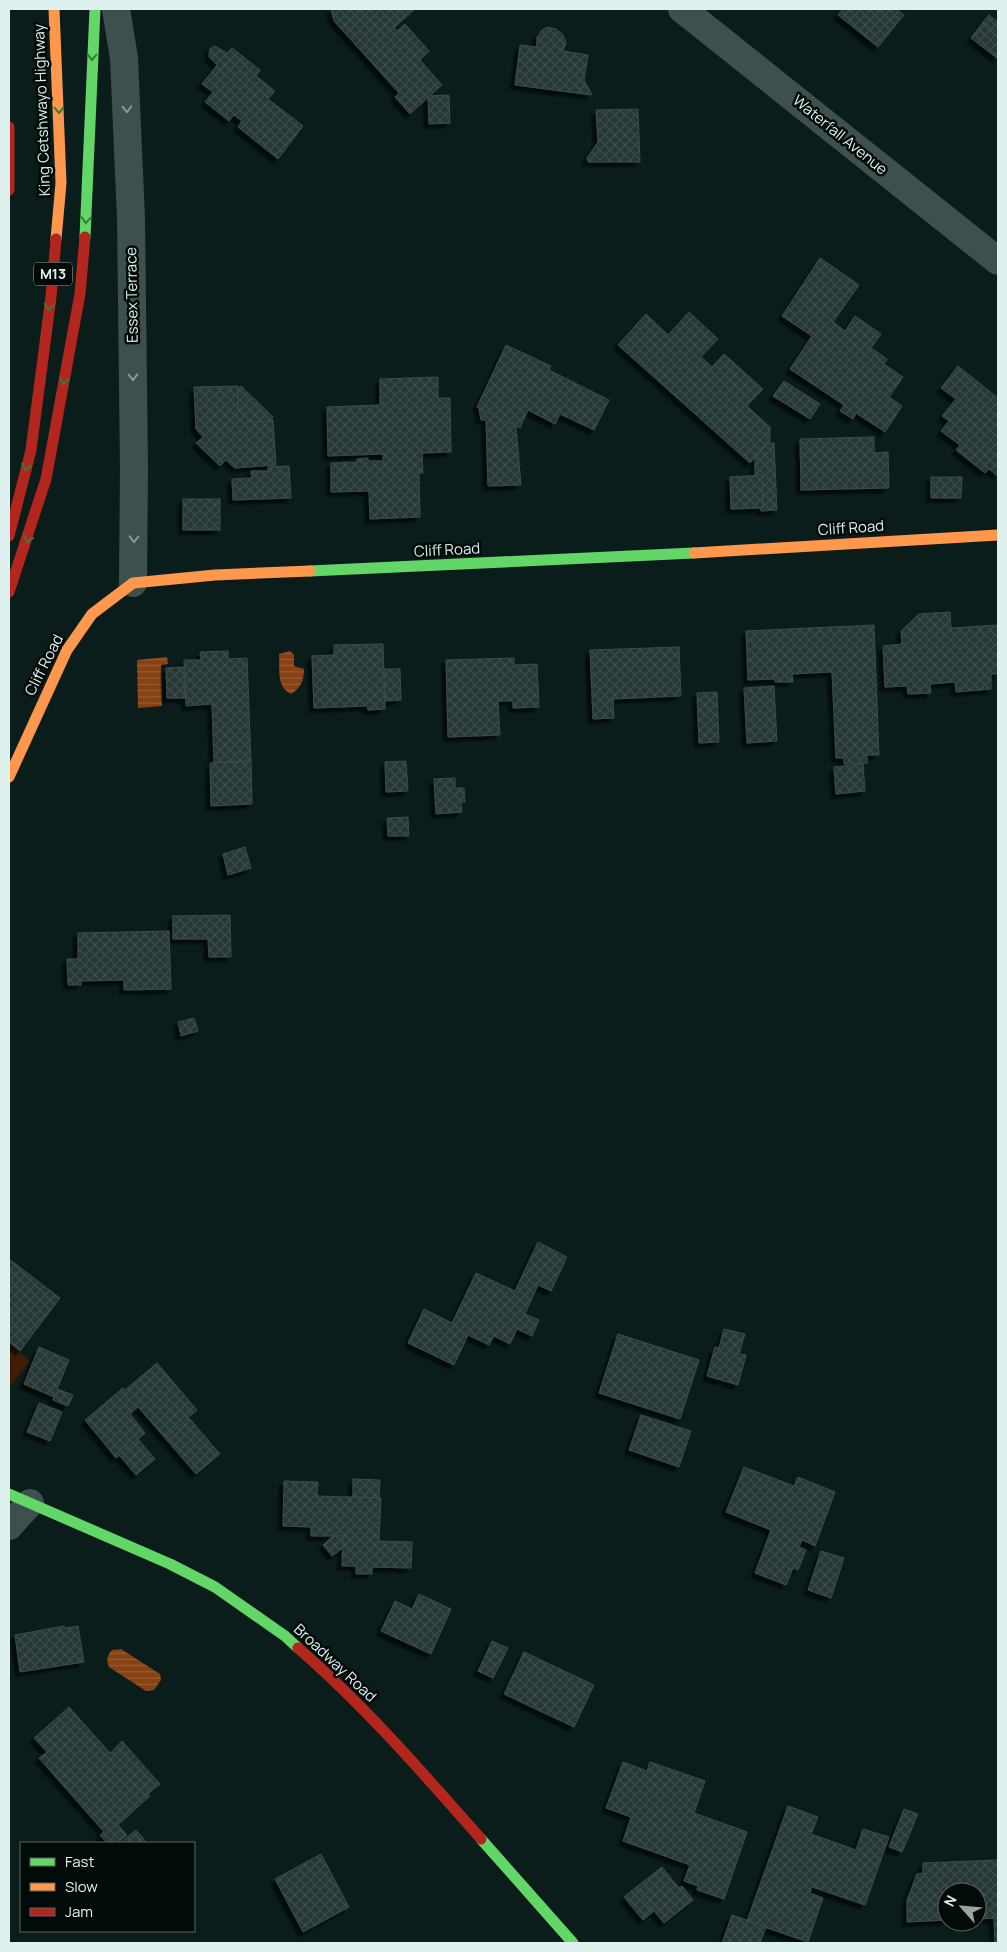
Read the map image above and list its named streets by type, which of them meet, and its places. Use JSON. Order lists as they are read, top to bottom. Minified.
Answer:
{"streets":{"main road":["King Cetshwayo Highway","M13","Cliff Road","Broadway Road"],"street":["Waterfall Avenue","Essex Terrace"]},"crossings":[["Essex Terrace","Cliff Road"]],"one_way":["Essex Terrace"],"legend":["Fast","Slow","Jam"],"north":"top left"}
